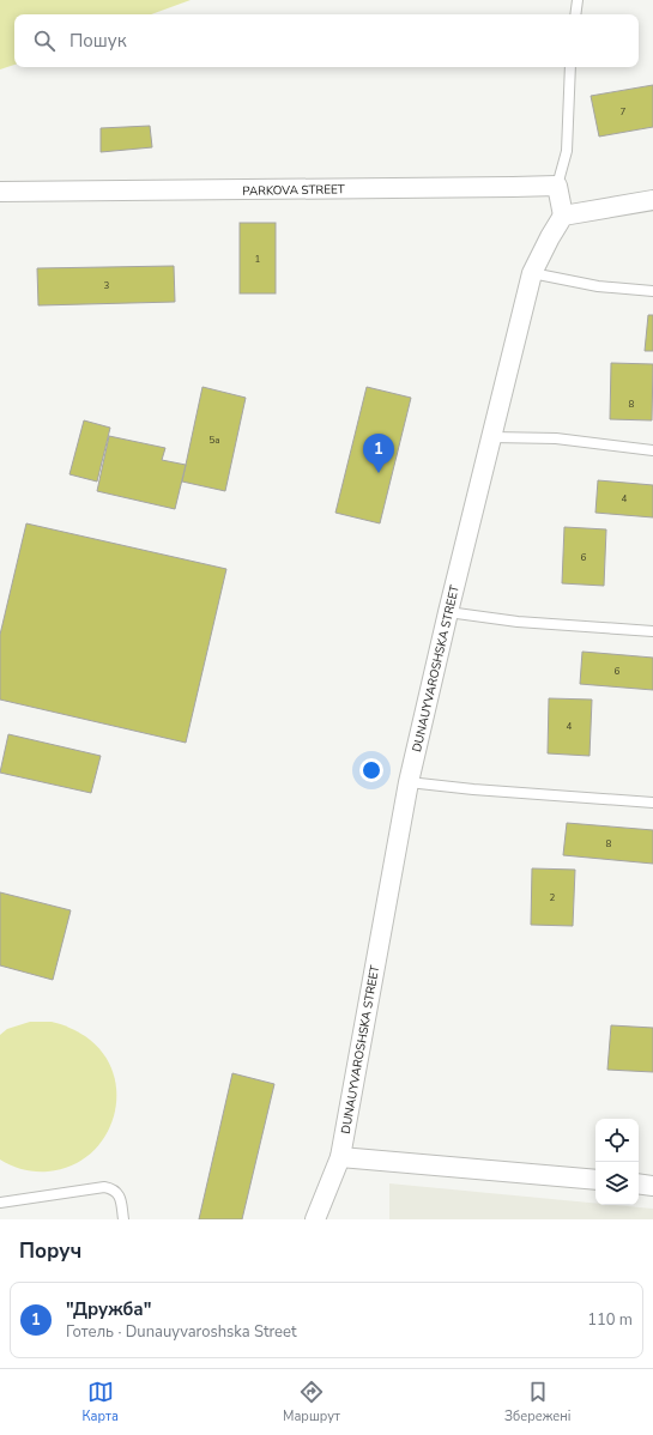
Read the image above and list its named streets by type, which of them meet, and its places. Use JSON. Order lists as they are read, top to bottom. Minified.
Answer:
{"streets":{"street":["PARKOVA STREET","DUNAUYVAROSHSKA STREET"]},"house_numbers":["7","1","3","8","5а","4","6","6","4","8","2"],"page":{"search":"Пошук","pins":"1","heading":"Поруч","list":[{"mark":"1","name":"\"Дружба\"","note":"Готель · Dunauyvaroshska Street","value":"110 m"}],"nav":["Карта","Маршрут","Збережені"]}}
